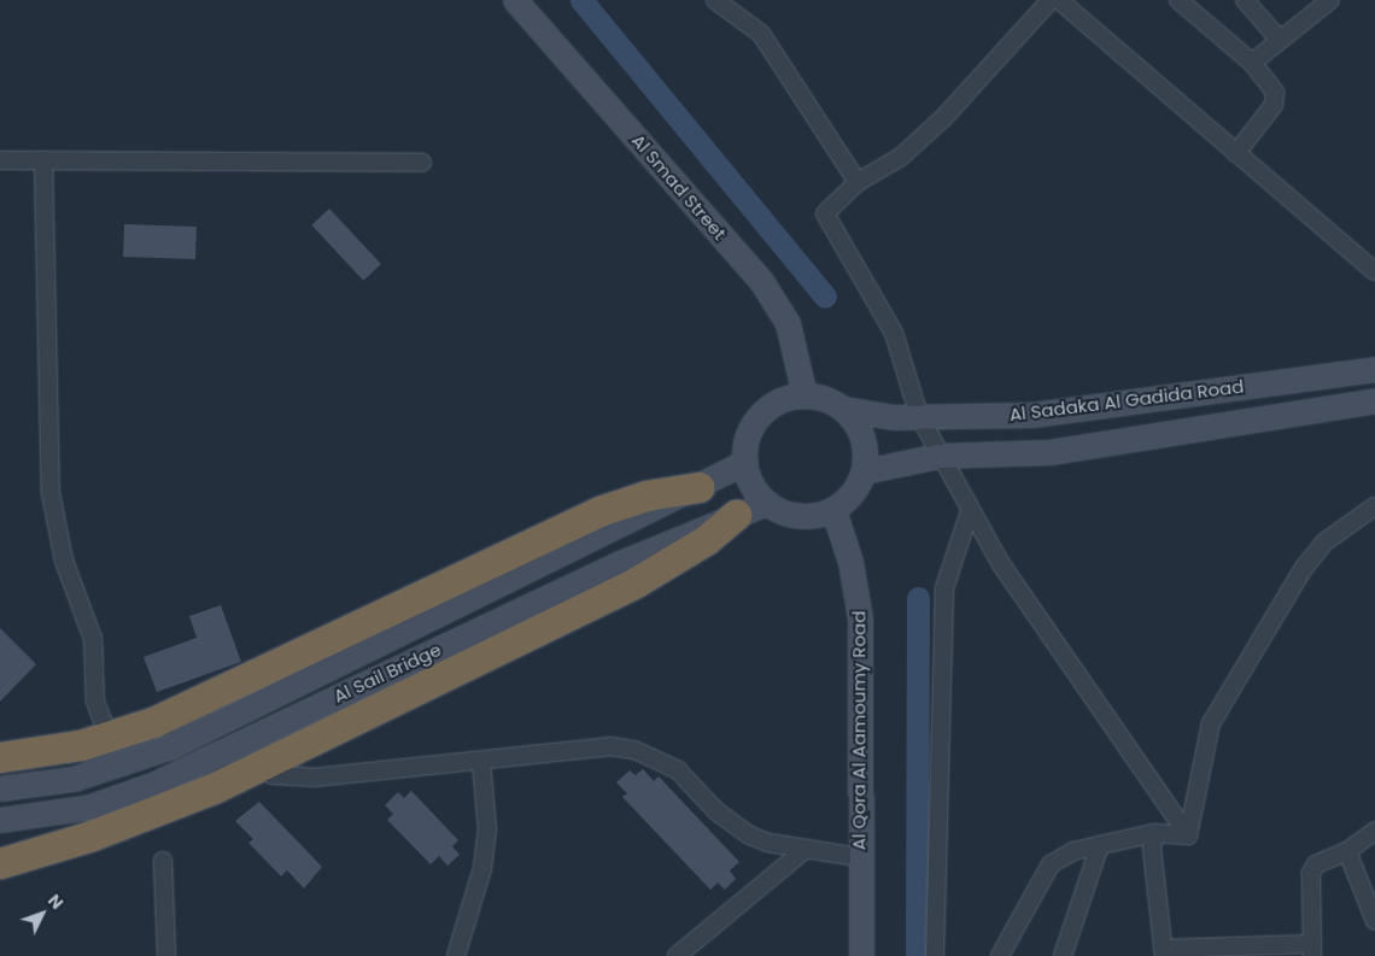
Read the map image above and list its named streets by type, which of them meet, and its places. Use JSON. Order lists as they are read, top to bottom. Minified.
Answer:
{"streets":{"street":["Al Smad Street","Al Sadaka Al Gadida Road","Al Sail Bridge","Al Qora Al Aamoumy Road"]},"crossings":[["Al Smad Street","Al Sadaka Al Gadida Road"],["Al Smad Street","Al Sail Bridge"],["Al Smad Street","Al Qora Al Aamoumy Road"],["Al Sadaka Al Gadida Road","Al Sail Bridge"],["Al Sadaka Al Gadida Road","Al Qora Al Aamoumy Road"],["Al Sail Bridge","Al Qora Al Aamoumy Road"]],"north":"top right"}
